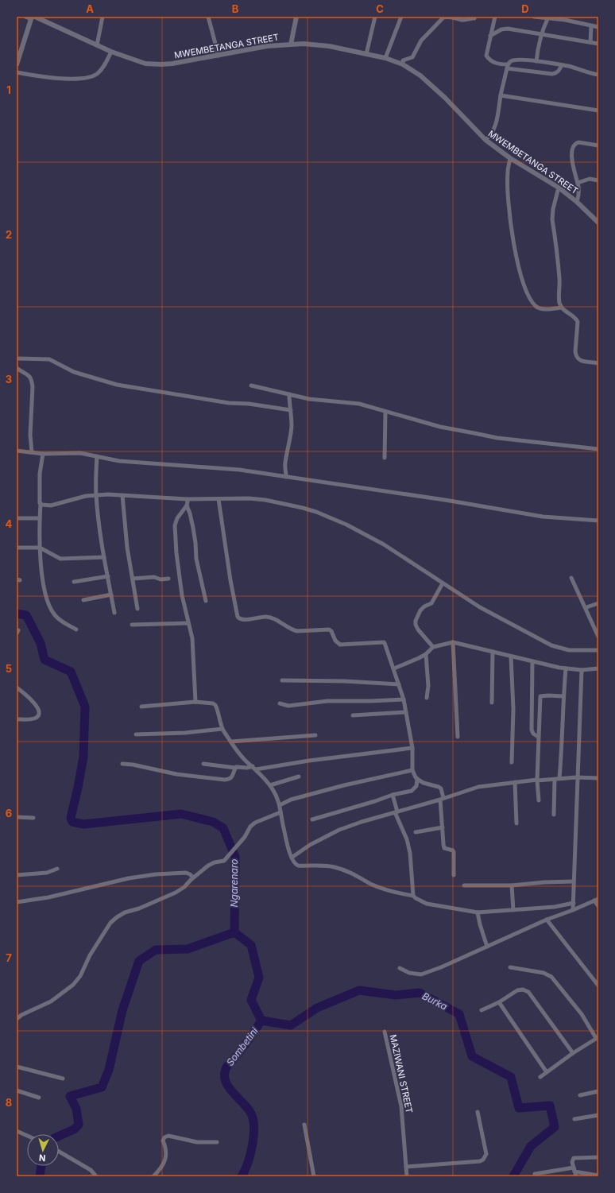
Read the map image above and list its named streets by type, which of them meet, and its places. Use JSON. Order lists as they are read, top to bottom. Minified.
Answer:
{"streets":{"street":["MWEMBETANGA STREET","MAZIWANI STREET"]},"water":["Ngarenaro","Burka","Sombetini"],"north":"bottom","grid":{"columns":["A","B","C","D"],"rows":["1","2","3","4","5","6","7","8"]}}
